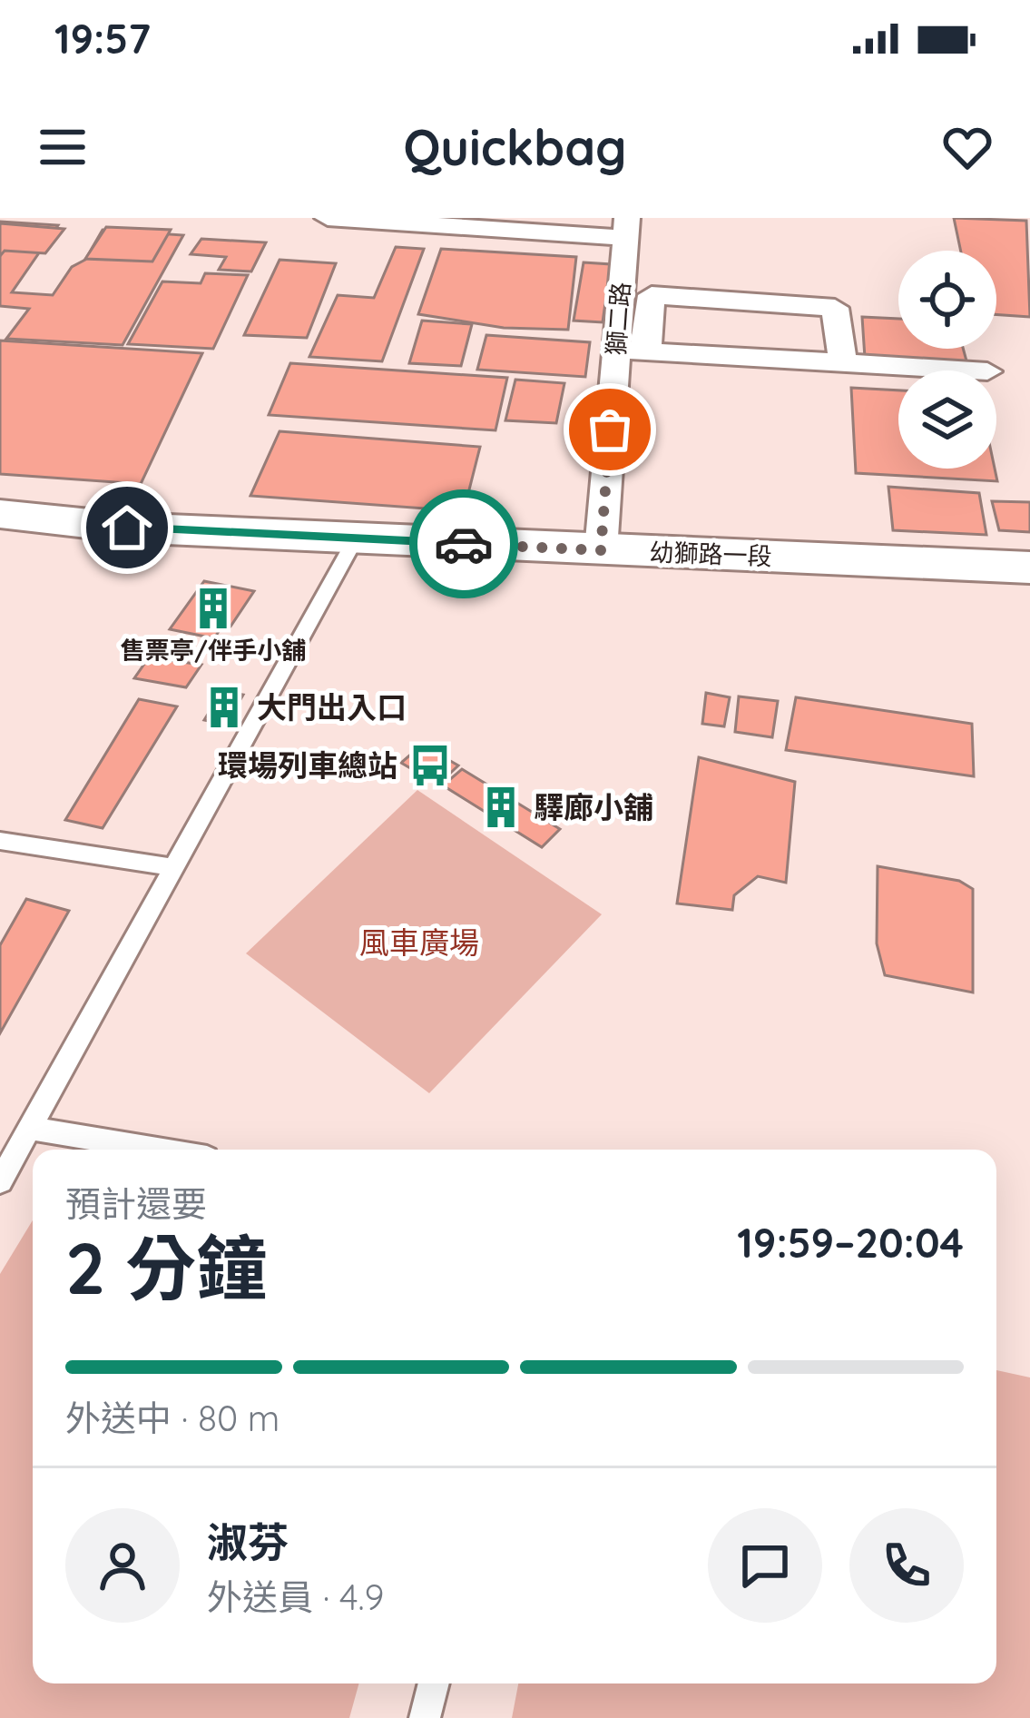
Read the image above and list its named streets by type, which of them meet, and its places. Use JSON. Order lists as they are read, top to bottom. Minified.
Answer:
{"streets":{"street":["獅二路","幼獅路一段"]},"crossings":[["獅二路","幼獅路一段"]],"parks":["風車廣場"],"places":{"building":["售票亭/伴手小舖","大門出入口","驛廊小舖"],"bus stop":["環場列車總站"]},"page":{"status":"19:57","header":"Quickbag","heading":["2 分鐘","預計還要","19:59–20:04"],"panel":["淑芬","外送員 · 4.9"],"bar":"外送中 · 80 m"}}
